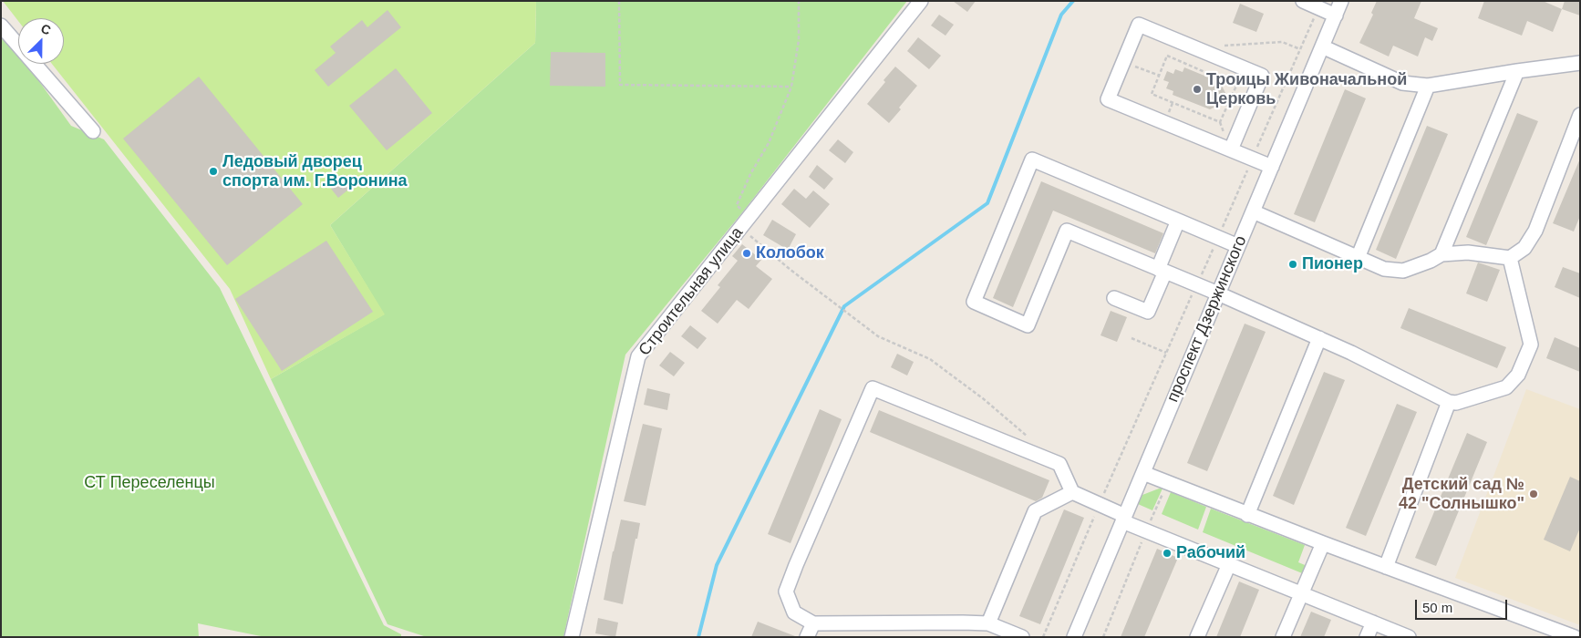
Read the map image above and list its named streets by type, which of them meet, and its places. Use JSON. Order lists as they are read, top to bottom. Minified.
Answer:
{"streets":{"street":["Строительная улица","проспект Дзержинского"]},"parks":["СТ Переселенцы"],"places":["Троицы Живоначальной Церковь","Ледовый дворец спорта им. Г.Воронина","Колобок","Пионер","Детский сад № 42 \"Солнышко\"","Рабочий"],"scale_bar":"50 m","north":"top right"}
